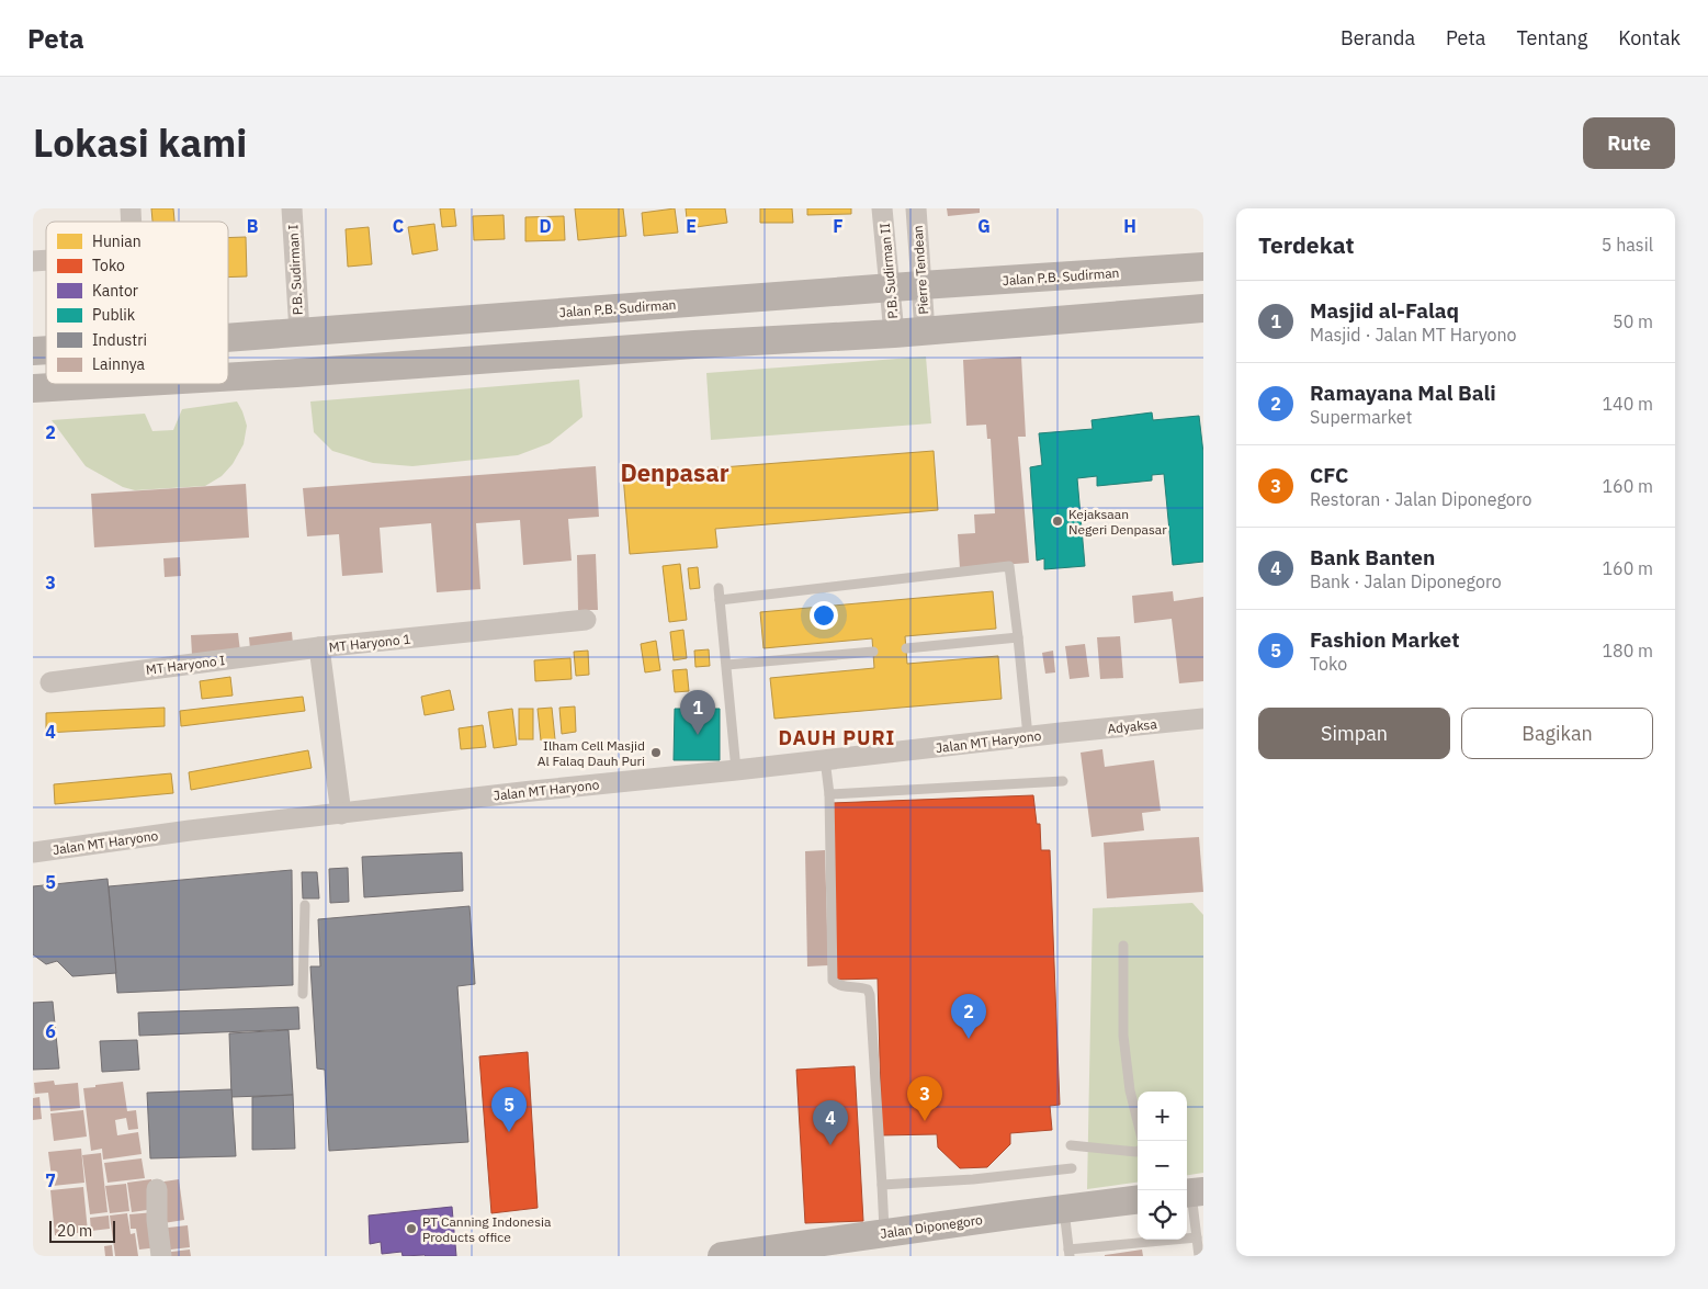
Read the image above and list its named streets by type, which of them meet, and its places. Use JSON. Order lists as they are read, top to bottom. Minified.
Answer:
{"streets":{"main road":["Jalan P.B. Sudirman","Jalan Diponegoro"],"street":["P.B. Sudirman I","Pierre Tendean","P.B. Sudirman II","MT Haryono 1","MT Haryono I","Adyaksa","Jalan MT Haryono"]},"crossings":[["P.B. Sudirman I","Jalan P.B. Sudirman"],["Pierre Tendean","Jalan P.B. Sudirman"],["P.B. Sudirman II","Jalan P.B. Sudirman"],["MT Haryono 1","MT Haryono I"],["MT Haryono 1","Jalan MT Haryono"],["Adyaksa","Jalan MT Haryono"]],"districts":["Denpasar","DAUH PURI"],"places":["Kejaksaan Negeri Denpasar","Ilham Cell Masjid Al Falaq Dauh Puri","PT Canning Indonesia Products office"],"legend":["Hunian","Toko","Kantor","Publik","Industri","Lainnya"],"scale_bar":"20 m","page":{"header":"Peta","nav":["Beranda","Peta","Tentang","Kontak"],"title":"Lokasi kami","buttons":["Rute",["Simpan","Bagikan"]],"heading":["Terdekat","5 hasil"],"list":[{"mark":"1","name":"Masjid al-Falaq","note":"Masjid · Jalan MT Haryono","value":"50 m"},{"mark":"2","name":"Ramayana Mal Bali","note":"Supermarket","value":"140 m"},{"mark":"3","name":"CFC","note":"Restoran · Jalan Diponegoro","value":"160 m"},{"mark":"4","name":"Bank Banten","note":"Bank · Jalan Diponegoro","value":"160 m"},{"mark":"5","name":"Fashion Market","note":"Toko","value":"180 m"}],"pins":["1","2","3","5","4"],"map_buttons":["+","−"],"scale":"20 m"},"grid":{"columns":["B","C","D","E","F","G","H"],"rows":["2","3","4","5","6","7"]}}
